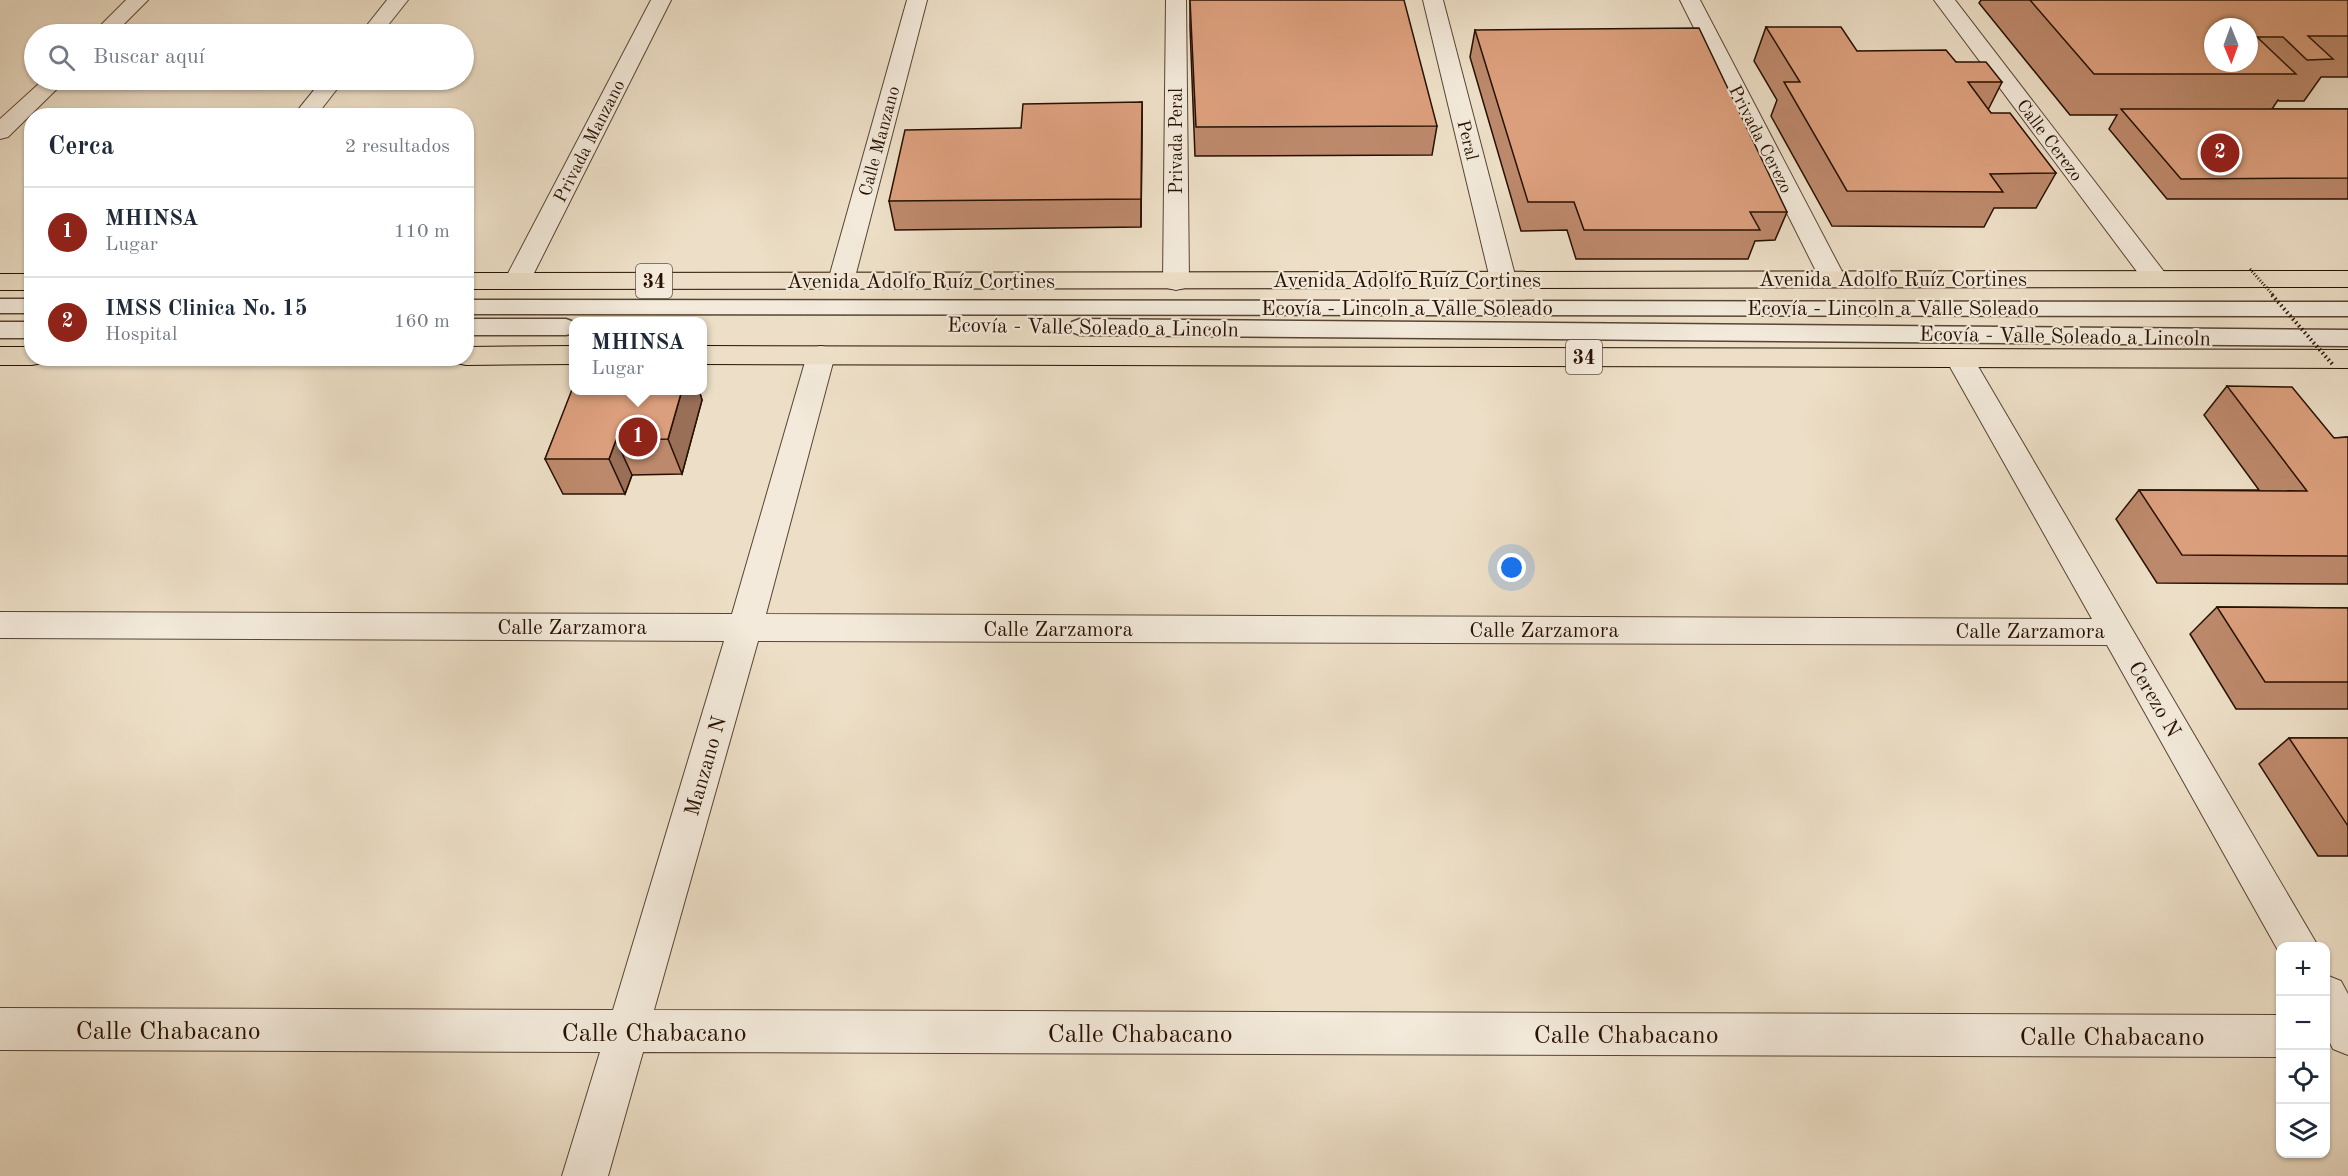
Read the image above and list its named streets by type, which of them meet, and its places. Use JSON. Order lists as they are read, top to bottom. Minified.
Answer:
{"streets":{"main road":["Avenida Adolfo Ruíz Cortines","34"],"street":["Privada Cerezo","Peral","Calle Cerezo","Privada Manzano","Calle Manzano","Privada Peral","Calle Zarzamora","Cerezo N","Manzano N","Calle Chabacano"],"lane":["Ecovía - Lincoln a Valle Soleado","Ecovía - Valle Soleado a Lincoln"]},"crossings":[["Privada Cerezo","Avenida Adolfo Ruíz Cortines"],["Peral","Avenida Adolfo Ruíz Cortines"],["Calle Cerezo","Avenida Adolfo Ruíz Cortines"],["Privada Manzano","Avenida Adolfo Ruíz Cortines"],["Calle Manzano","Avenida Adolfo Ruíz Cortines"],["Privada Peral","Avenida Adolfo Ruíz Cortines"],["34","Cerezo N"],["34","Manzano N"],["Calle Zarzamora","Cerezo N"],["Calle Zarzamora","Manzano N"],["Manzano N","Calle Chabacano"]],"north":"bottom","page":{"search":"Buscar aquí","heading":["Cerca","2 resultados"],"pins":["2","1"],"list":[{"mark":"1","name":"MHINSA","note":"Lugar","value":"110 m"},{"mark":"2","name":"IMSS Clinica No. 15","note":"Hospital","value":"160 m"}],"popup":["MHINSA","Lugar"],"map_buttons":["+","−"]}}
